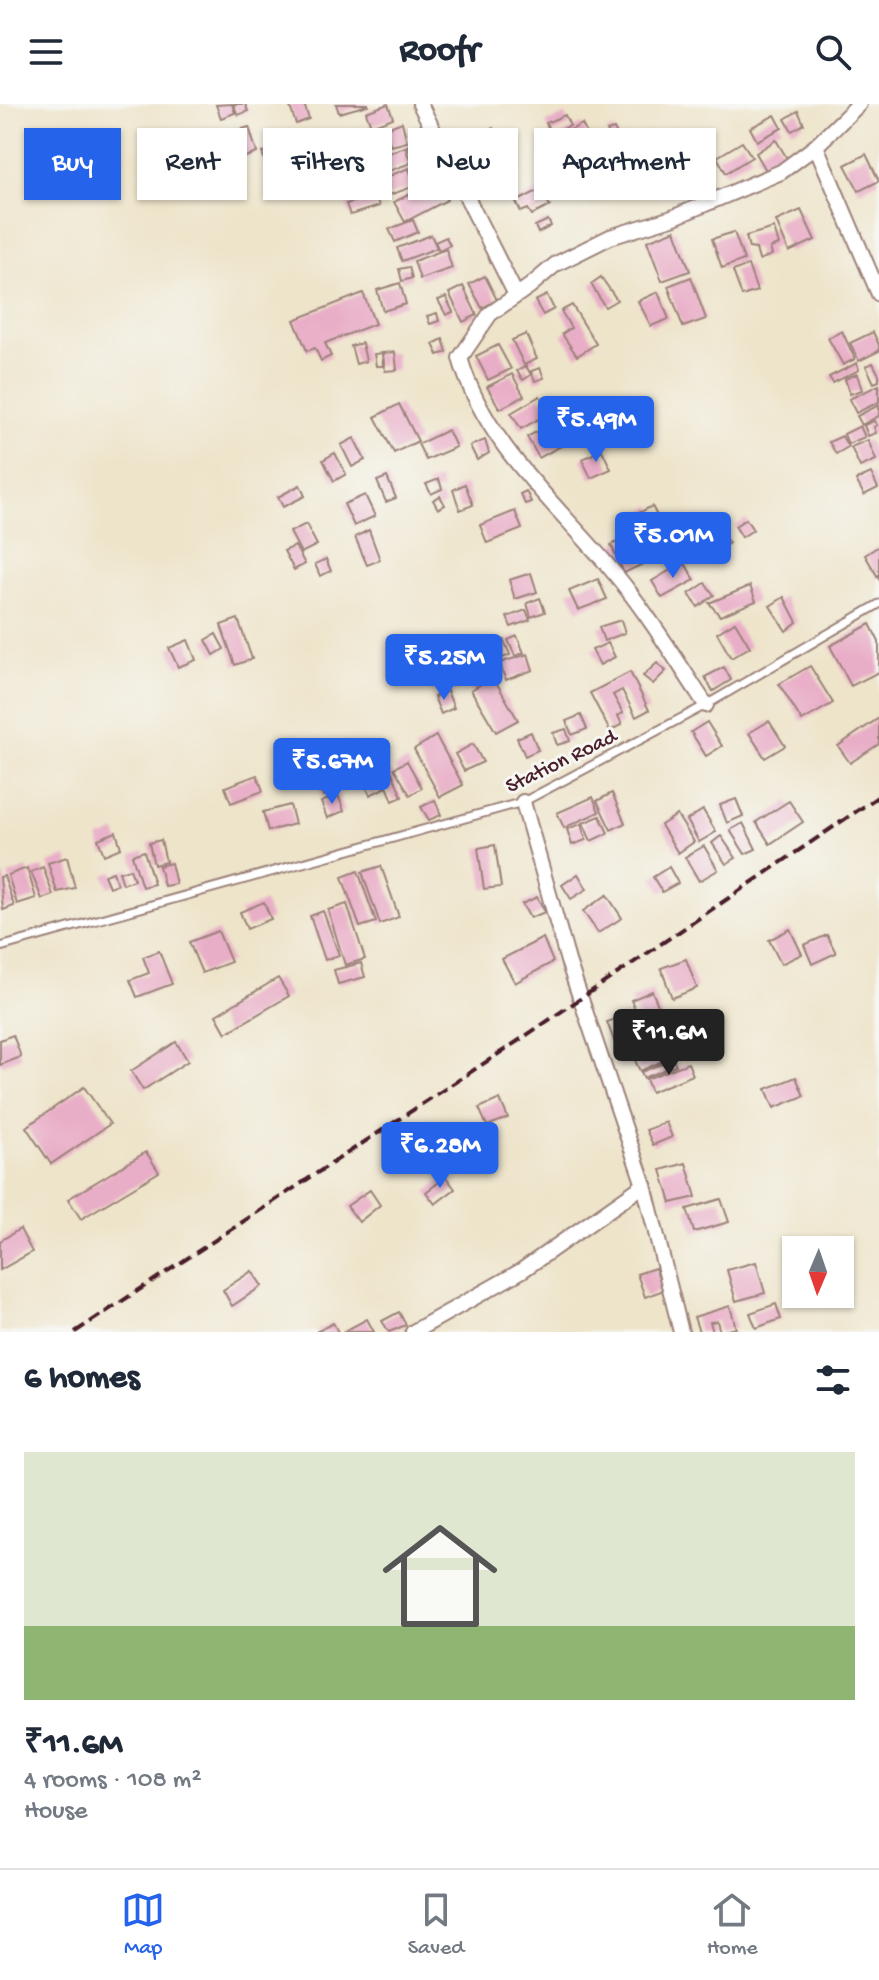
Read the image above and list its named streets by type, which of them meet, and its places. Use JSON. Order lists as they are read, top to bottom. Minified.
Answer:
{"streets":{"lane":["Station Road"]},"north":"bottom","page":{"header":"Roofr","chip":["Buy","Rent","Filters","New","Apartment"],"price":["₹5.49M","₹5.01M","₹5.25M","₹5.67M","₹11.6M","₹6.28M"],"heading":"6 homes","list":[{"name":"₹11.6M","note":"4 rooms · 108 m² · House"}],"tabs":["Map","Saved","Home"]}}
